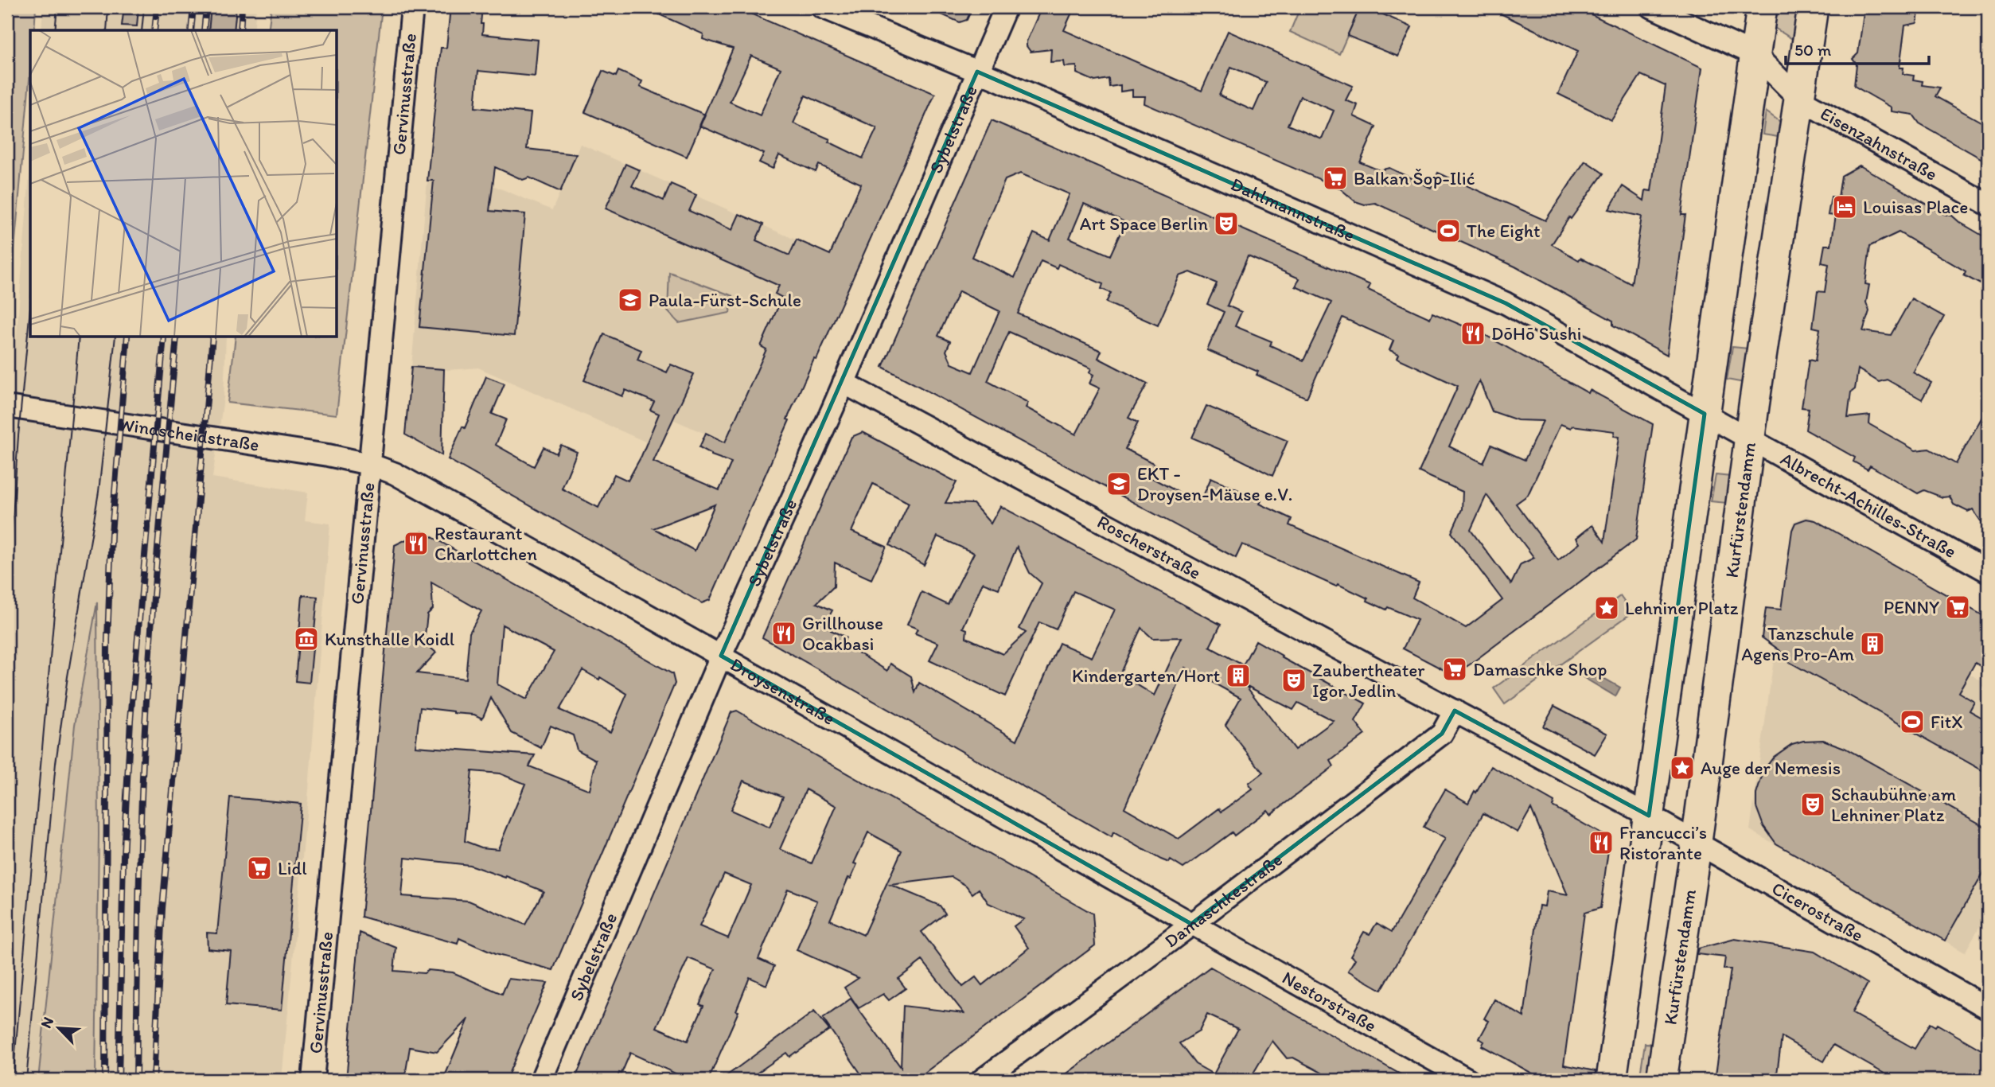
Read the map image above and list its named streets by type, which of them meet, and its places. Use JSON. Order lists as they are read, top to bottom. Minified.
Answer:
{"streets":{"main road":["Kurfürstendamm"],"street":["Gervinusstraße","Sybelstraße","Eisenzahnstraße","Dahlmannstraße","Windscheidstraße","Albrecht-Achilles-Straße","Roscherstraße","Droysenstraße","Damaschkestraße","Cicerostraße","Nestorstraße"]},"crossings":[["Gervinusstraße","Windscheidstraße"],["Gervinusstraße","Droysenstraße"],["Sybelstraße","Dahlmannstraße"],["Sybelstraße","Roscherstraße"],["Sybelstraße","Droysenstraße"],["Eisenzahnstraße","Kurfürstendamm"],["Dahlmannstraße","Albrecht-Achilles-Straße"],["Dahlmannstraße","Kurfürstendamm"],["Windscheidstraße","Droysenstraße"],["Albrecht-Achilles-Straße","Kurfürstendamm"],["Kurfürstendamm","Cicerostraße"],["Roscherstraße","Damaschkestraße"],["Droysenstraße","Damaschkestraße"],["Droysenstraße","Nestorstraße"],["Damaschkestraße","Nestorstraße"]],"places":{"supermarket":["Balkan Šop-Ilić","PENNY","Damaschke Shop","Lidl"],"hotel":["Louisas Place"],"theatre":["Art Space Berlin","Zaubertheater Igor Jedlin","Schaubühne am Lehniner Platz"],"sports":["The Eight","FitX"],"school or university":["Paula-Fürst-Schule","EKT - Droysen-Mäuse e.V."],"restaurant":["DōHō Sushi","Restaurant Charlottchen","Grillhouse Ocakbasi","Francucci’s Ristorante"],"place":["Lehniner Platz","Auge der Nemesis"],"museum":["Kunsthalle Koidl"],"building":["Tanzschule Agens Pro-Am","Kindergarten/Hort"]},"scale_bar":"50 m","north":"top left"}
